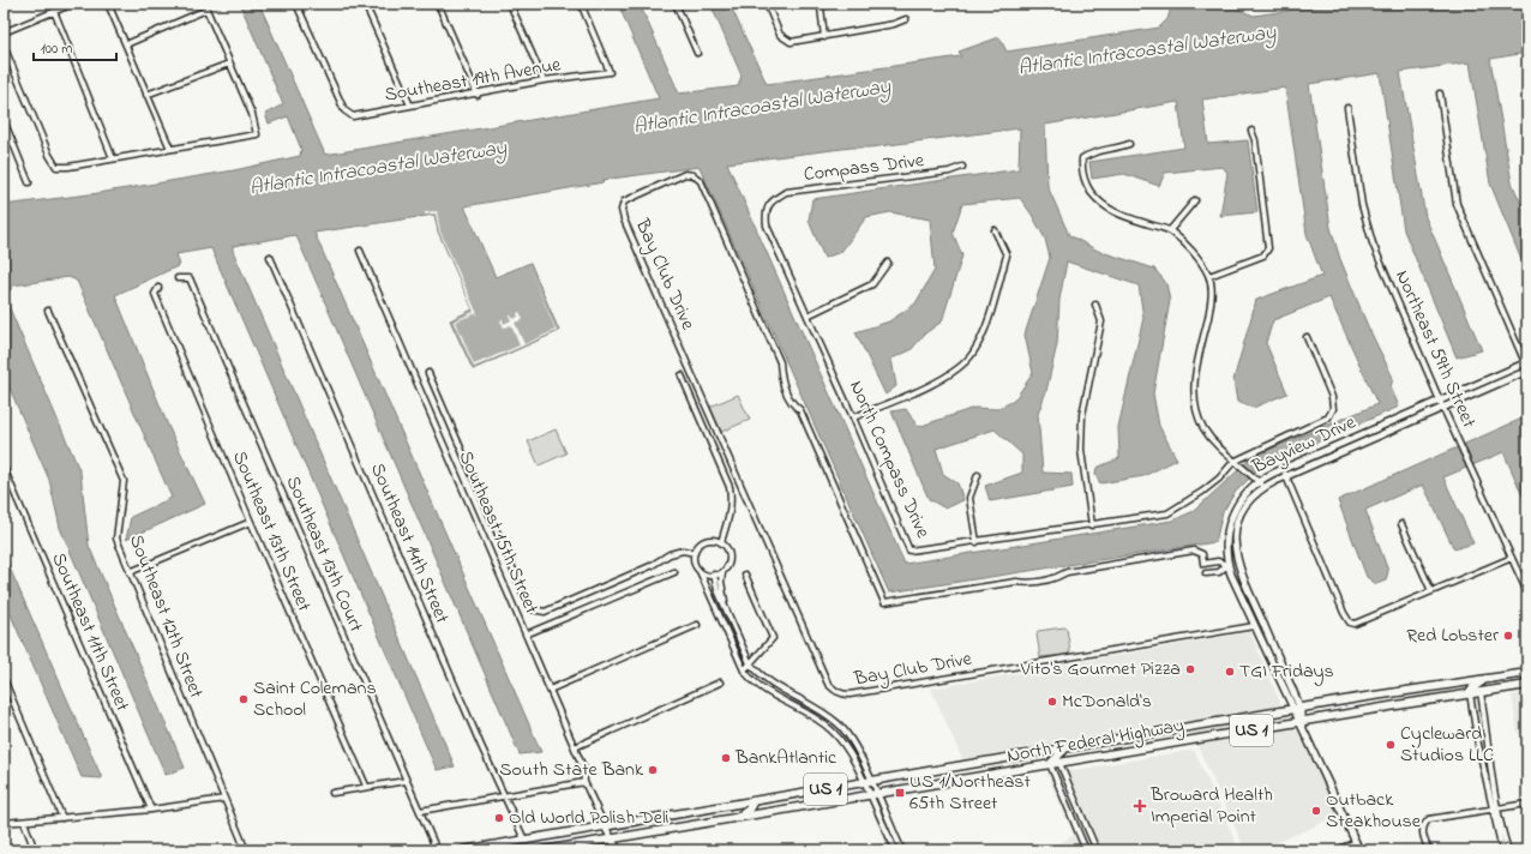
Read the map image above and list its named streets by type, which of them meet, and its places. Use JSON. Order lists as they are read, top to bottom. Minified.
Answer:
{"streets":{"main road":["US 1","North Federal Highway"],"street":["Southeast 19th Avenue","Compass Drive","Bay Club Drive","Northeast 59th Street","Bayview Drive","North Compass Drive","Southeast 13th Street","Southeast 15th Street","Southeast 14th Street","Southeast 13th Court","Southeast 12th Street","Southeast 11th Street"]},"crossings":[["Compass Drive","North Compass Drive"],["Bay Club Drive","Bayview Drive"],["Northeast 59th Street","Bayview Drive"],["Bayview Drive","North Federal Highway"],["Southeast 15th Street","US 1"],["Southeast 15th Street","North Federal Highway"],["Southeast 14th Street","US 1"],["US 1","North Federal Highway"]],"water":["Atlantic Intracoastal Waterway"],"places":{"other":["Red Lobster","Vito's Gourmet Pizza","TGI Fridays","Saint Colemans School","McDonald's","Cycleward Studios LLC","BankAtlantic","South State Bank","Outback Steakhouse","Old World Polish Deli"],"transit":["US 1/Northeast 65th Street"],"health":["Broward Health Imperial Point"]},"scale_bar":"100 m"}
